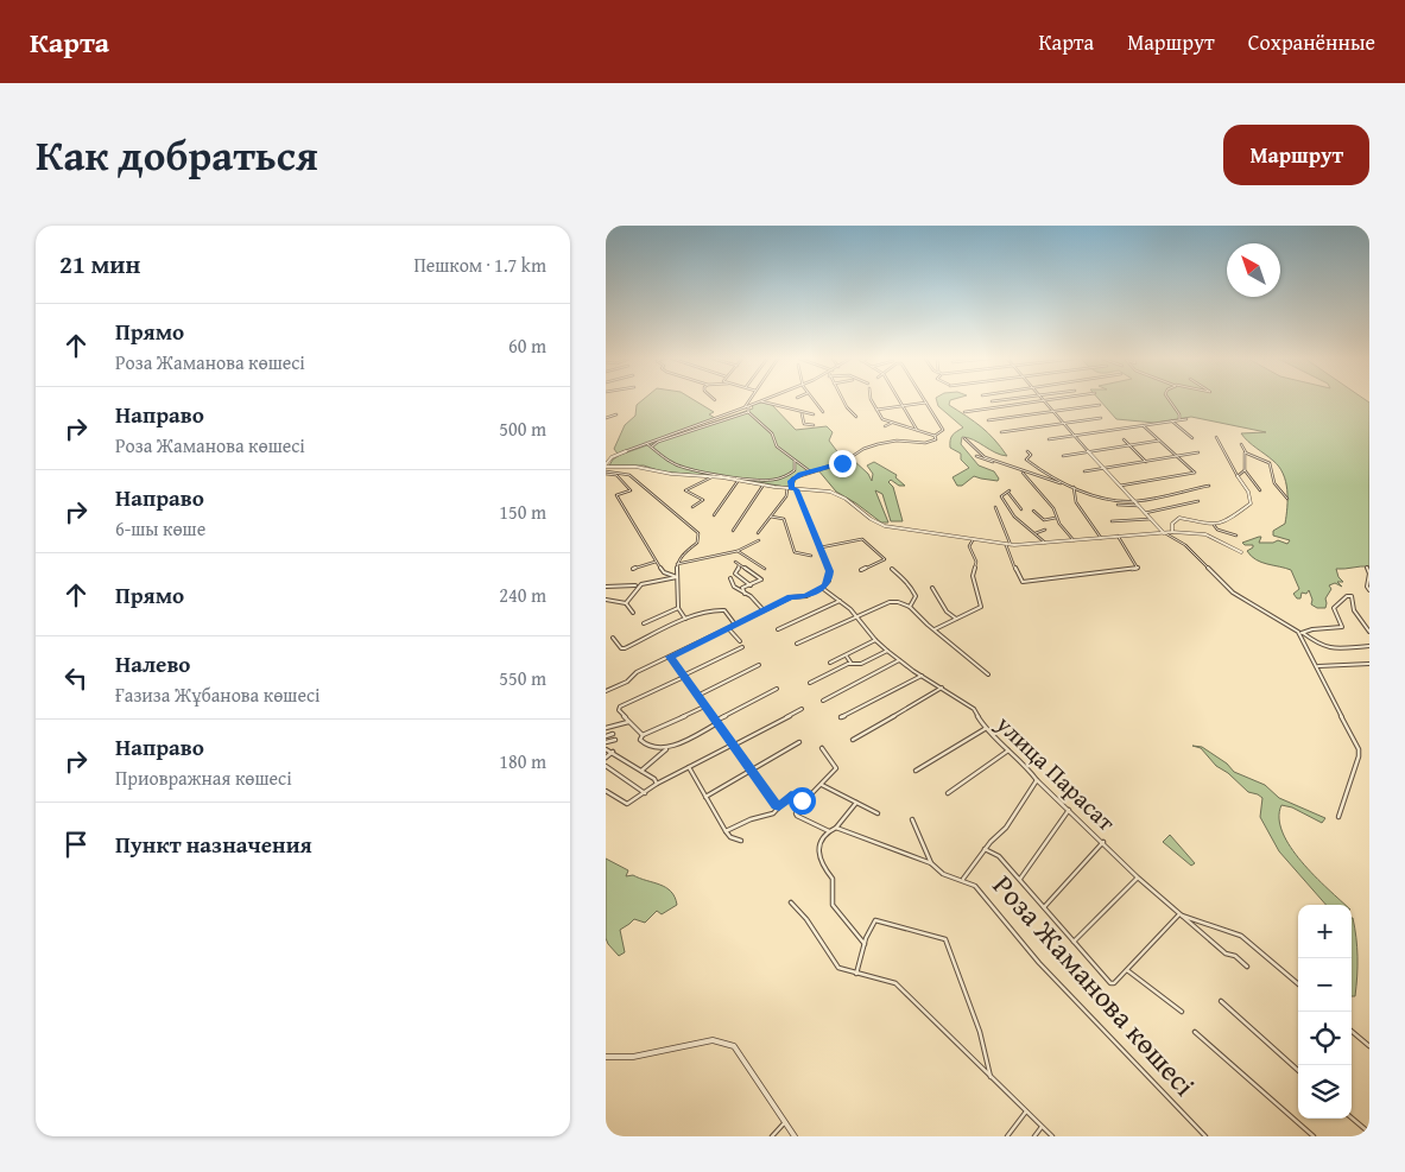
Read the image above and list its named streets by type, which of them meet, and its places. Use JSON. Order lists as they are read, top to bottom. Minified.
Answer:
{"streets":{"street":["улица Парасат","Роза Жаманова көшесі"]},"north":"top left","page":{"header":"Карта","nav":["Карта","Маршрут","Сохранённые"],"title":"Как добраться","buttons":"Маршрут","heading":["21 мин","Пешком · 1.7 km"],"list":[["Прямо","Роза Жаманова көшесі","60 m"],["Направо","Роза Жаманова көшесі","500 m"],["Направо","6-шы көше","150 m"],["Прямо","240 m"],["Налево","Ғазиза Жұбанова көшесі","550 m"],["Направо","Приовражная көшесі","180 m"],"Пункт назначения"],"map_buttons":["+","−"]}}
